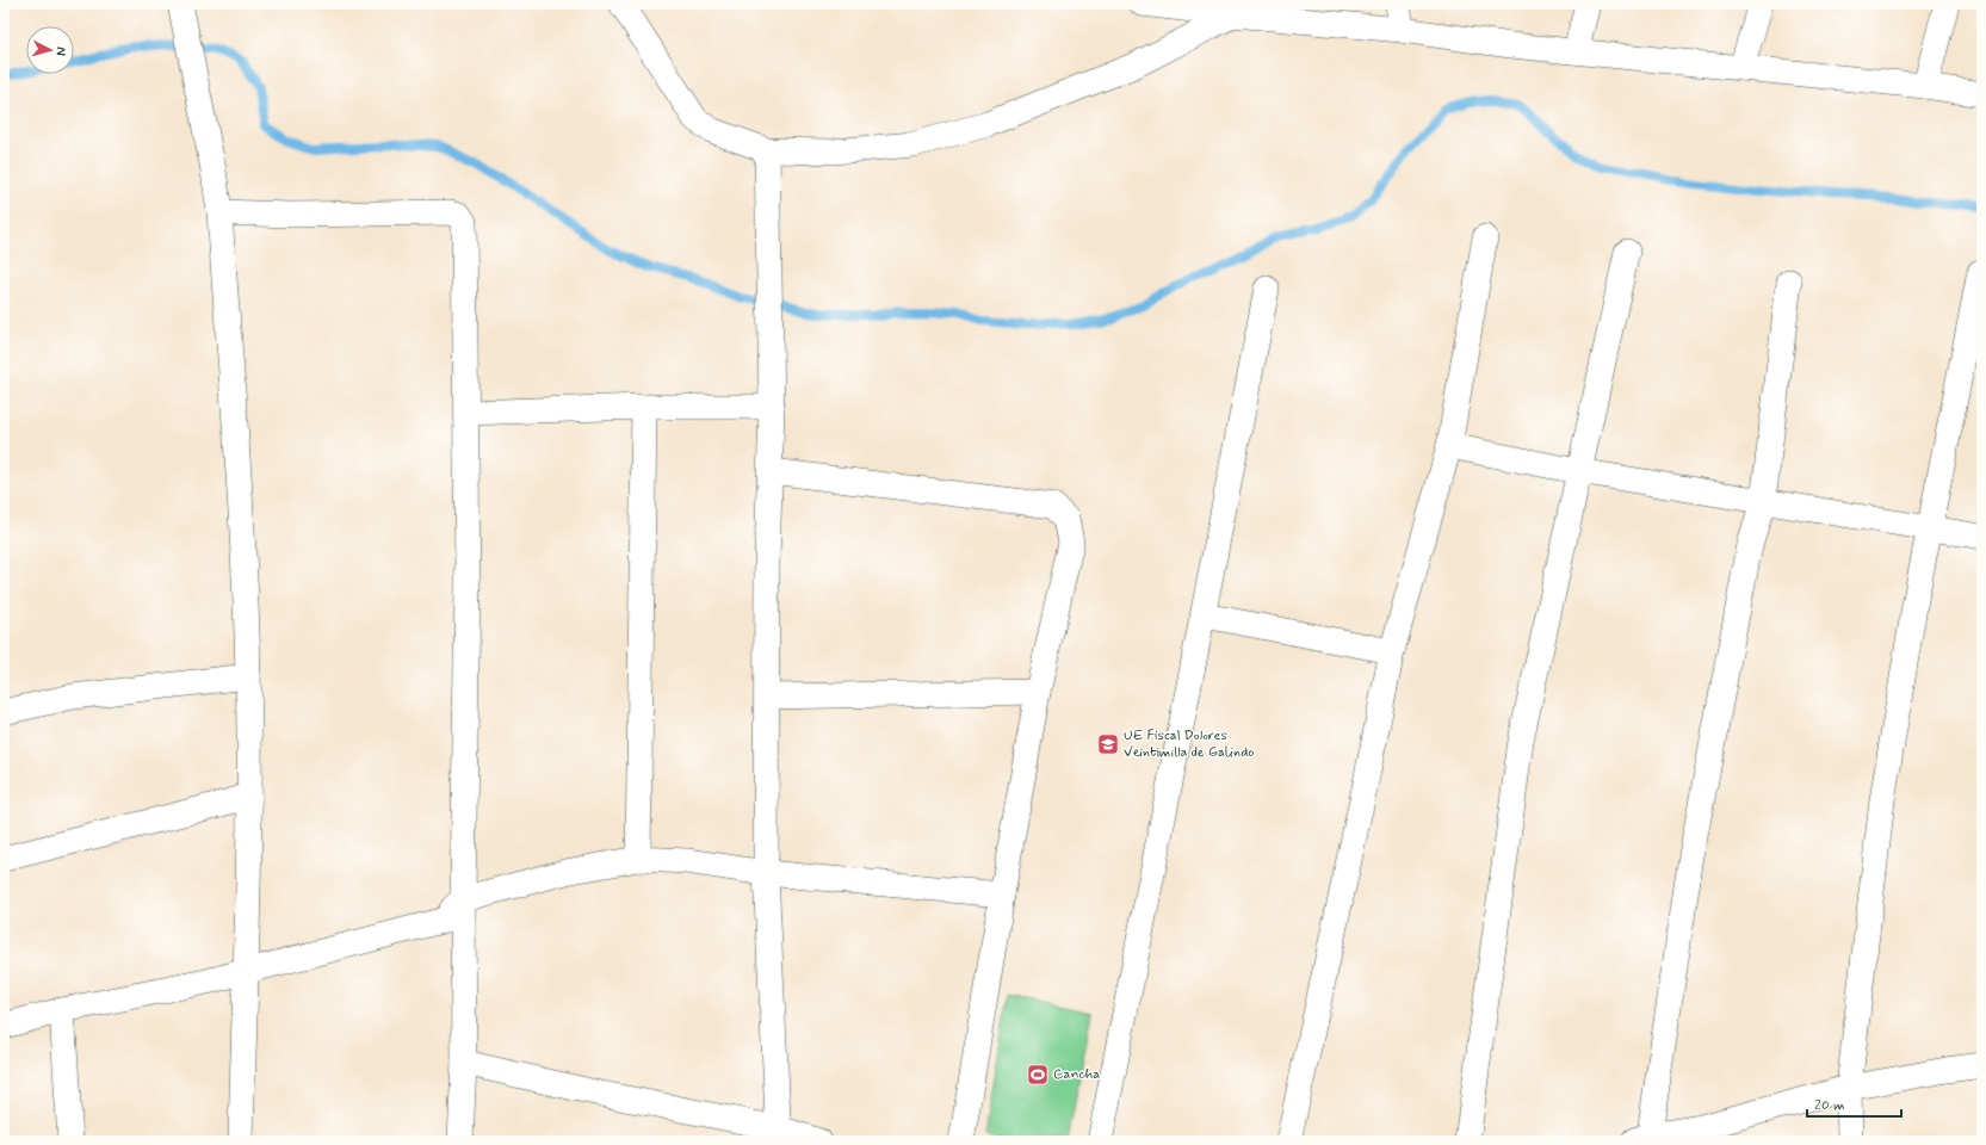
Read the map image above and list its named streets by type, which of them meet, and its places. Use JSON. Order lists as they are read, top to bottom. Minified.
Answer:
{"places":{"school or university":["UE Fiscal Dolores Veintimilla de Galindo"],"sports":["Cancha"]},"scale_bar":"20 m","north":"right"}
